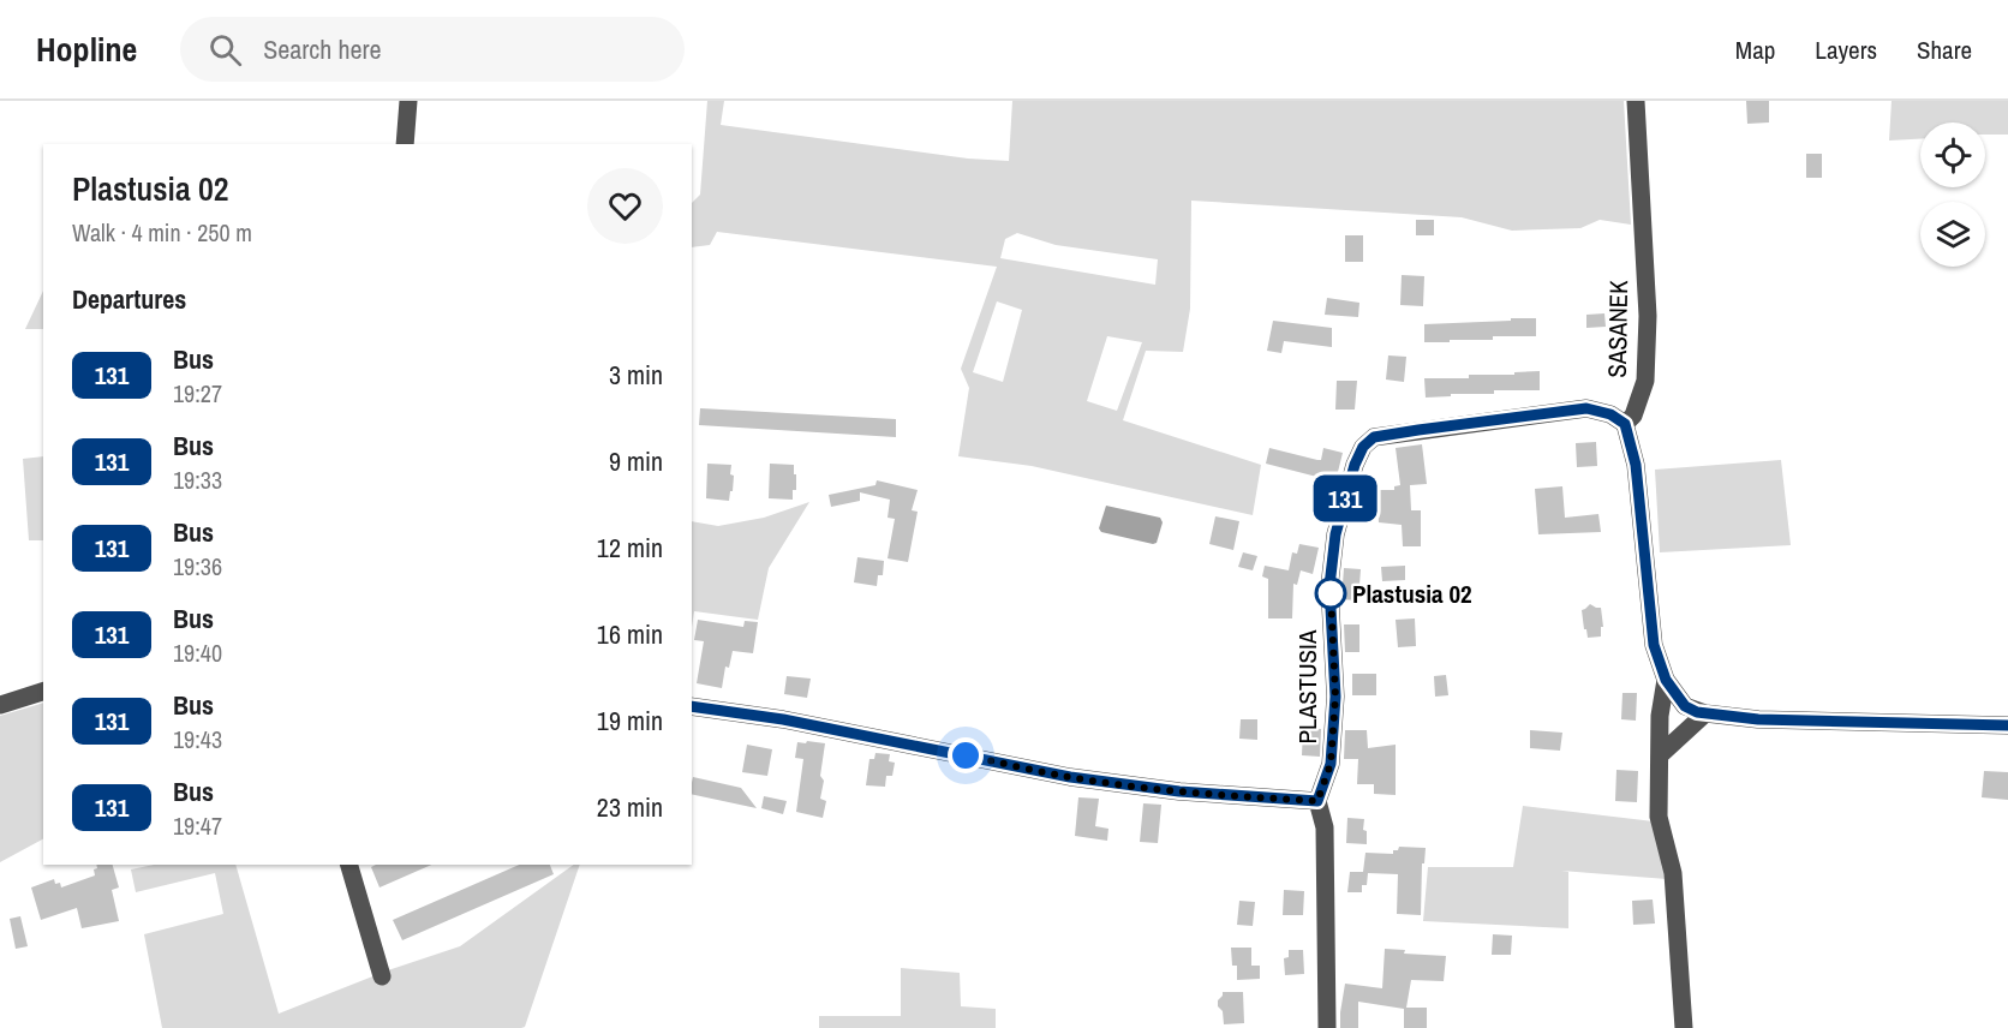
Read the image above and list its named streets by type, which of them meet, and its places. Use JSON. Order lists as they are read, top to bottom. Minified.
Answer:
{"streets":{"street":["SASANEK","PLASTUSIA"]},"crossings":[["SASANEK","PLASTUSIA"]],"places":["Plastusia 02"],"lines":["bus line 131"],"page":{"header":"Hopline","search":"Search here","nav":["Map","Layers","Share"],"on_map":"131","heading":[["Plastusia 02","Walk · 4 min · 250 m"],"Departures"],"list":[{"mark":"131","name":"Bus","note":"19:27","value":"3 min"},{"mark":"131","name":"Bus","note":"19:33","value":"9 min"},{"mark":"131","name":"Bus","note":"19:36","value":"12 min"},{"mark":"131","name":"Bus","note":"19:40","value":"16 min"},{"mark":"131","name":"Bus","note":"19:43","value":"19 min"},{"mark":"131","name":"Bus","note":"19:47","value":"23 min"}]}}
